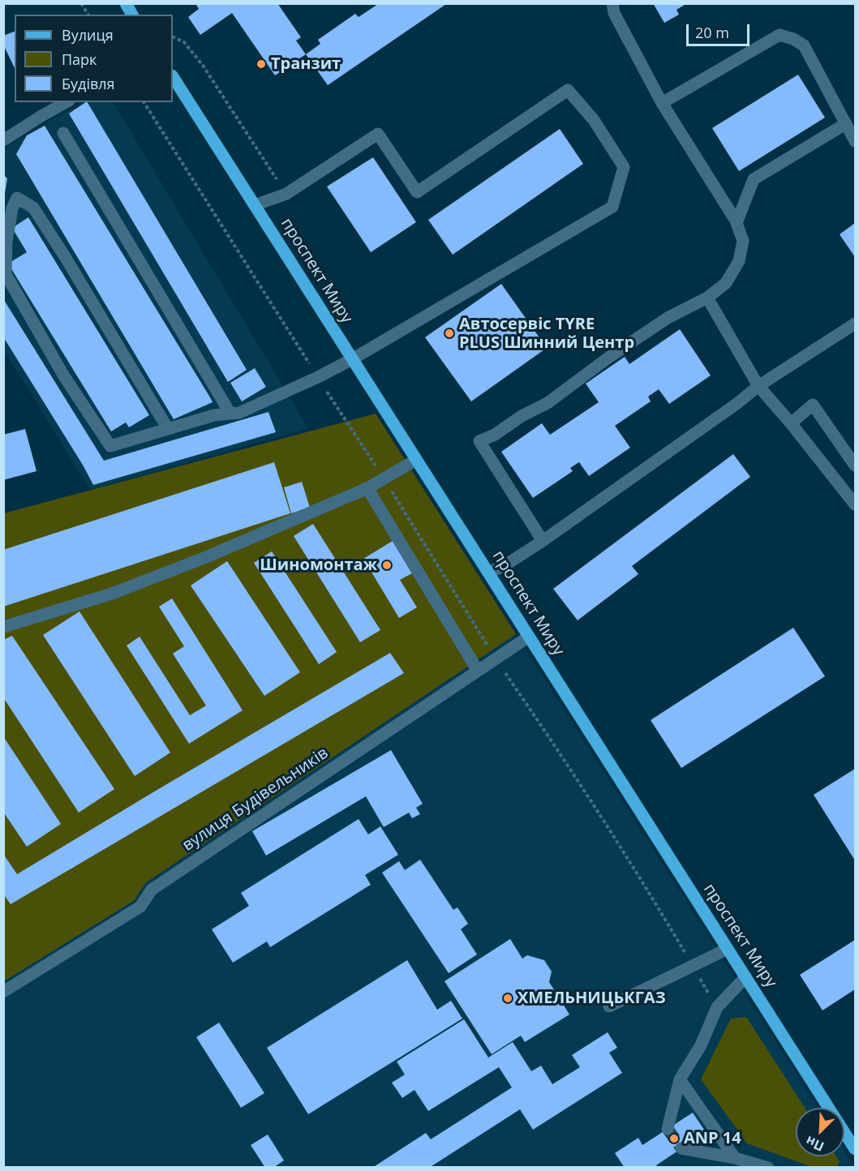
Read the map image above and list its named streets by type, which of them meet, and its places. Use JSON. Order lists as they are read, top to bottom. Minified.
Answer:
{"streets":{"main road":["проспект Миру"],"street":["вулиця Будівельників"]},"crossings":[["проспект Миру","вулиця Будівельників"]],"places":["Транзит","Автосервіс TYRE PLUS Шинний Центр","Шиномонтаж","ХМЕЛЬНИЦЬКГАЗ","ANP 14"],"legend":["Вулиця","Парк","Будівля"],"scale_bar":"20 m","north":"bottom left"}
